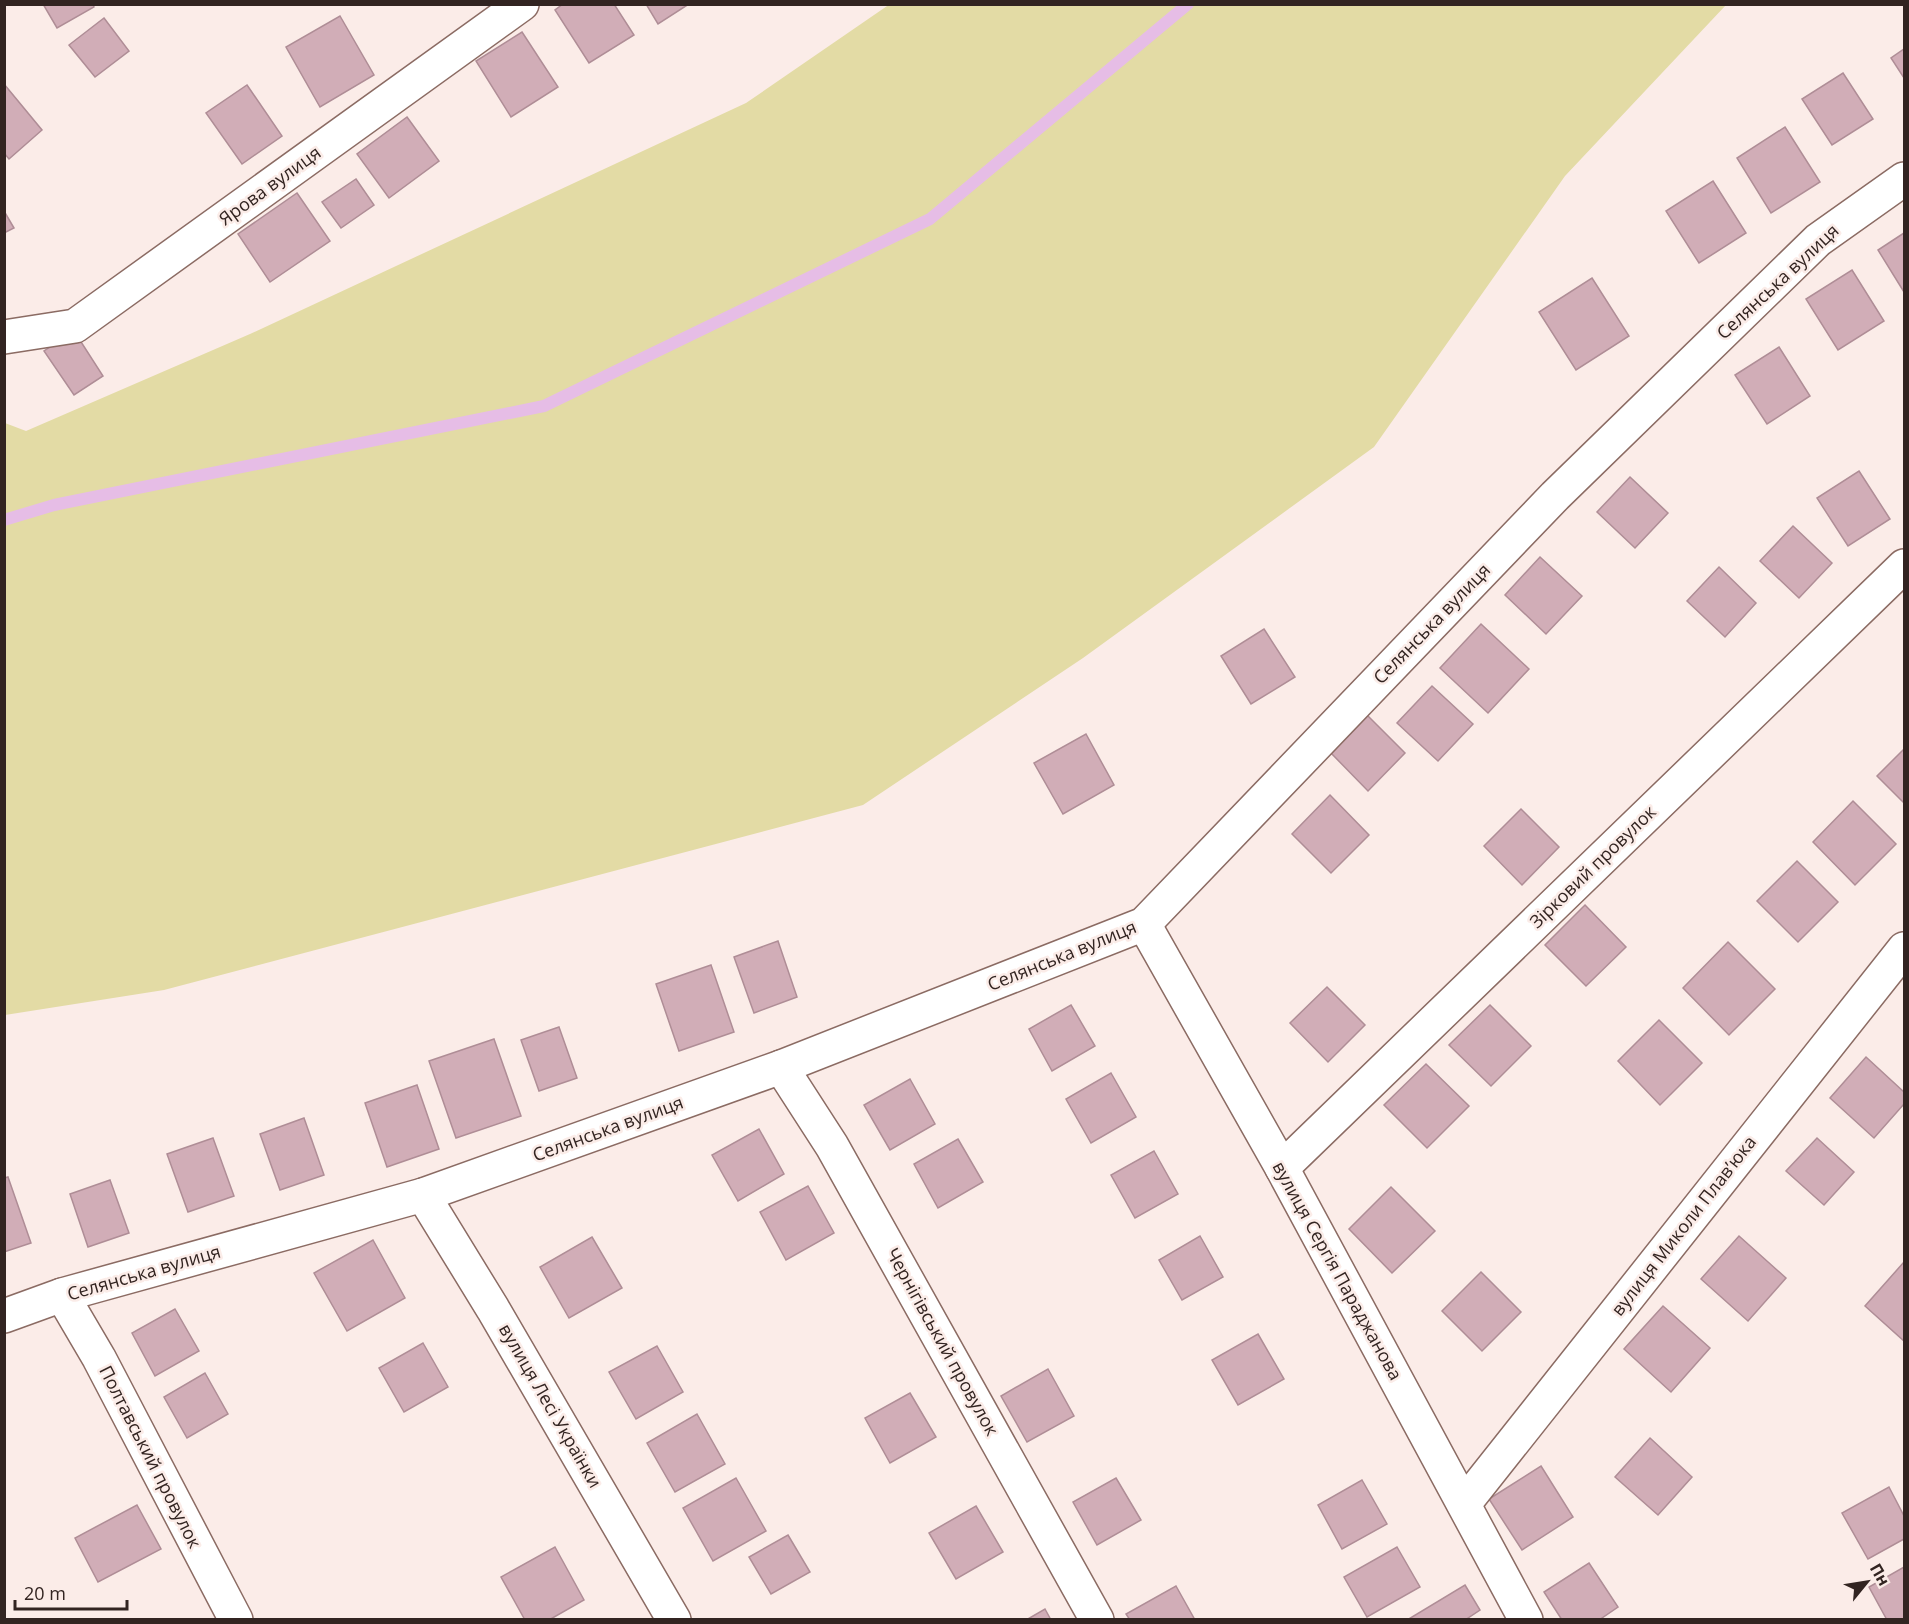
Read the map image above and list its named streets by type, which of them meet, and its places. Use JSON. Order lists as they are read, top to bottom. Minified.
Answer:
{"streets":{"street":["Ярова вулиця","Селянська вулиця","Зірковий провулок","вулиця Миколи Плавʼюка","вулиця Сергія Параджанова","Чернігівський провулок","вулиця Лесі Українки","Полтавський провулок"]},"crossings":[["Селянська вулиця","вулиця Сергія Параджанова"],["Селянська вулиця","Чернігівський провулок"],["Селянська вулиця","вулиця Лесі Українки"],["Селянська вулиця","Полтавський провулок"],["Зірковий провулок","вулиця Сергія Параджанова"],["вулиця Миколи Плавʼюка","вулиця Сергія Параджанова"]],"scale_bar":"20 m","north":"top right"}
